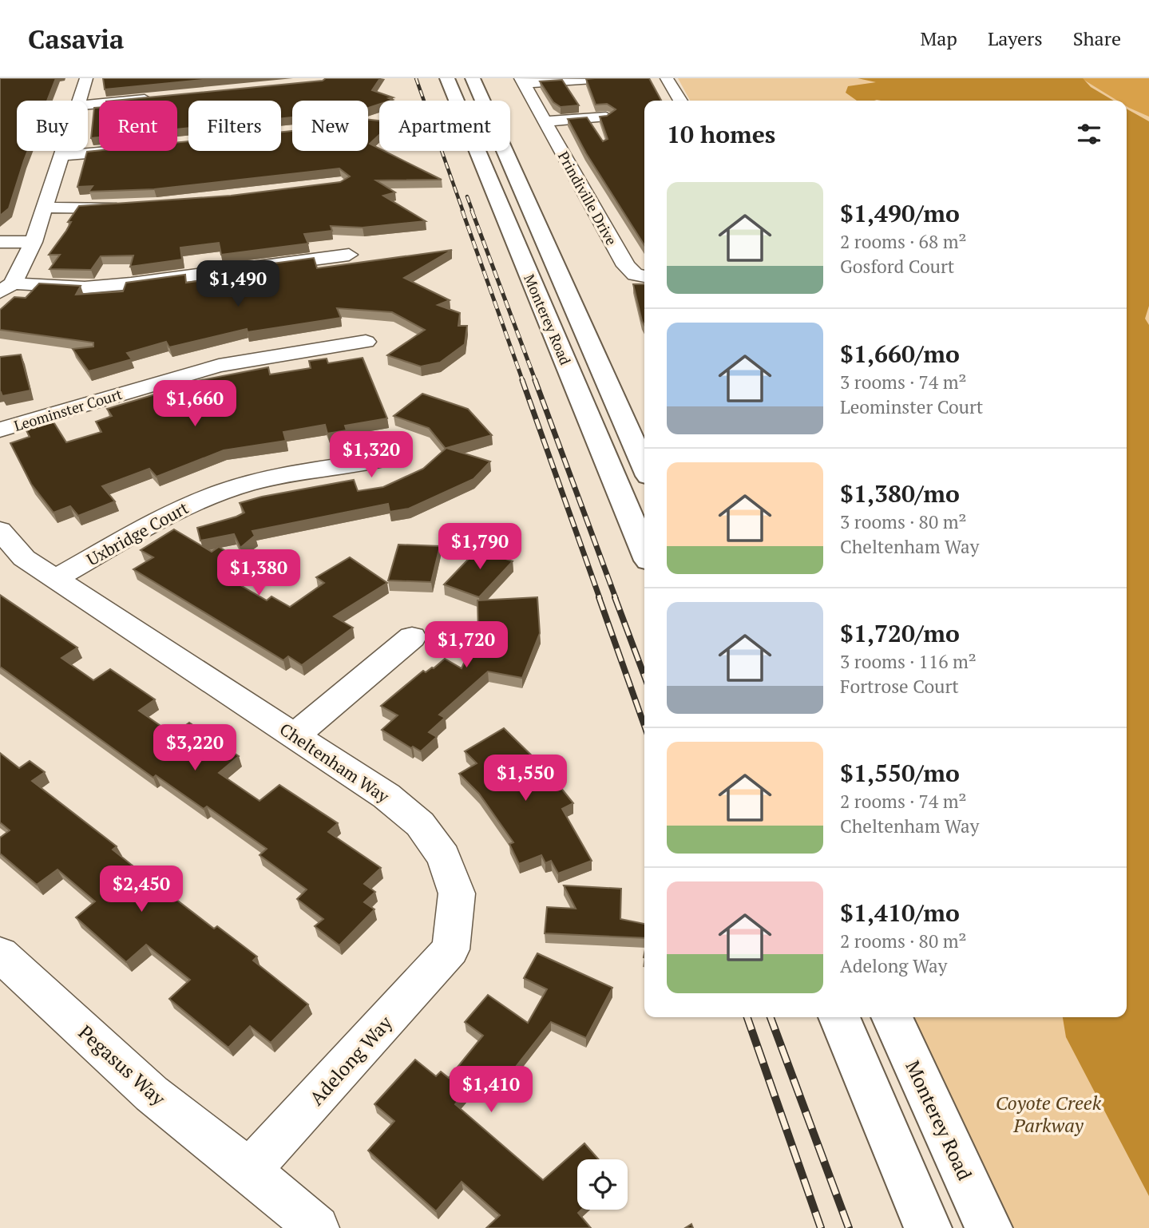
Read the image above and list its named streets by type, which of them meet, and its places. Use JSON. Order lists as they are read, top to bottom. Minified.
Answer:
{"streets":{"main road":["Monterey Road"],"street":["Prindiville Drive","Leominster Court","Uxbridge Court","Cheltenham Way","Adelong Way","Pegasus Way"]},"crossings":[["Uxbridge Court","Cheltenham Way"],["Cheltenham Way","Adelong Way"],["Adelong Way","Pegasus Way"]],"parks":["Coyote Creek Parkway"],"page":{"header":"Casavia","nav":["Map","Layers","Share"],"chip":["Buy","Rent","Filters","New","Apartment"],"heading":"10 homes","list":[{"name":"$1,490/mo","note":"2 rooms · 68 m² · Gosford Court"},{"name":"$1,660/mo","note":"3 rooms · 74 m² · Leominster Court"},{"name":"$1,380/mo","note":"3 rooms · 80 m² · Cheltenham Way"},{"name":"$1,720/mo","note":"3 rooms · 116 m² · Fortrose Court"},{"name":"$1,550/mo","note":"2 rooms · 74 m² · Cheltenham Way"},{"name":"$1,410/mo","note":"2 rooms · 80 m² · Adelong Way"}],"price":["$1,490","$1,660","$1,320","$1,790","$1,380","$1,720","$3,220","$1,550","$2,450","$1,410"]}}
